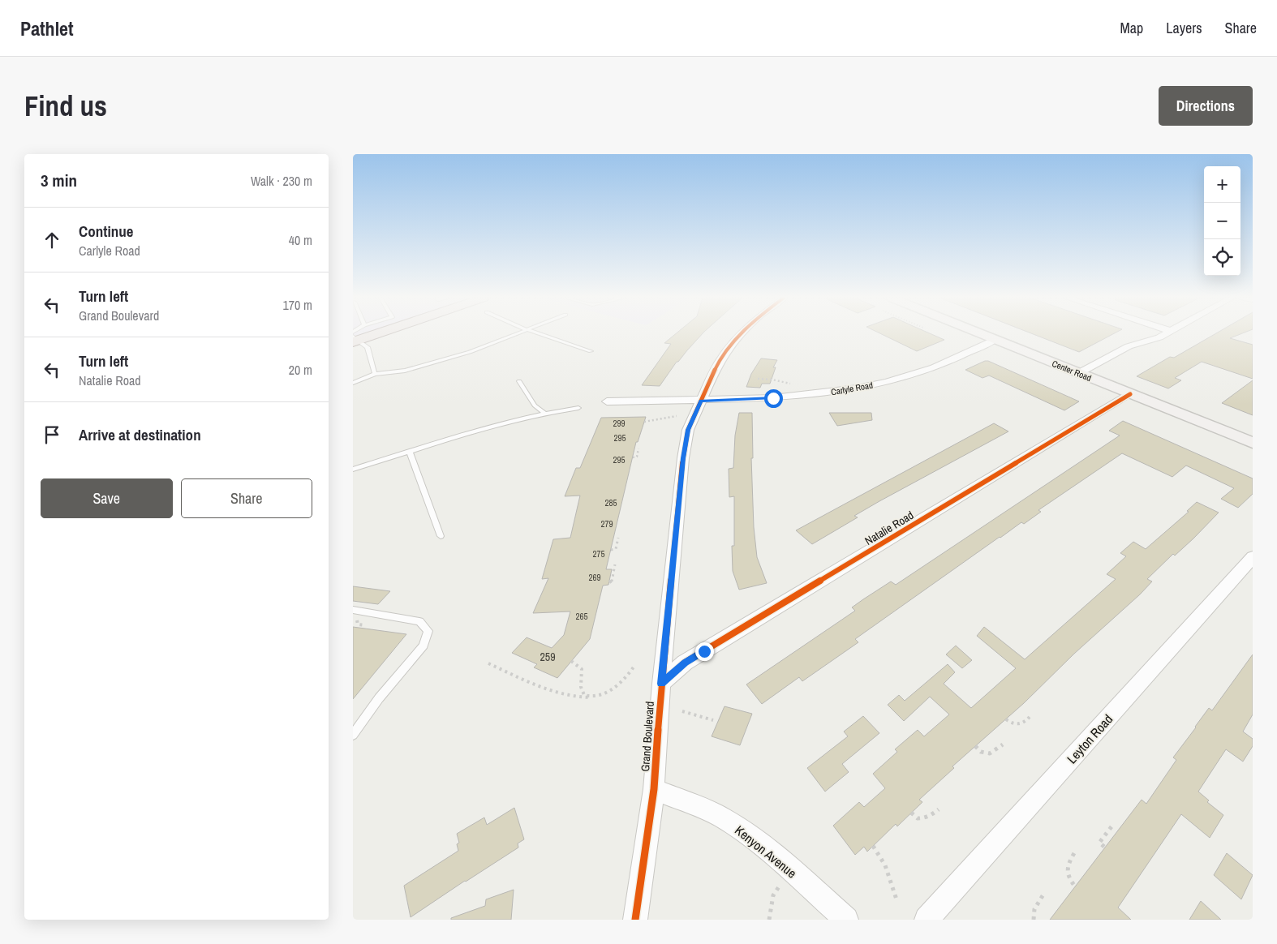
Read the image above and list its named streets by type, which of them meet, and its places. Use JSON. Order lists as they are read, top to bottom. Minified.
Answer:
{"streets":{"main road":["Center Road"],"street":["Carlyle Road","Natalie Road","Grand Boulevard","Leyton Road","Kenyon Avenue"]},"crossings":[["Center Road","Carlyle Road"],["Center Road","Natalie Road"],["Carlyle Road","Grand Boulevard"],["Natalie Road","Grand Boulevard"],["Grand Boulevard","Kenyon Avenue"]],"house_numbers":["299","295","295","285","279","275","269","265","259"],"page":{"header":"Pathlet","nav":["Map","Layers","Share"],"buttons":["Directions",["Save","Share"]],"title":"Find us","heading":["3 min","Walk · 230 m"],"map_buttons":["+","−"],"list":[["Continue","Carlyle Road","40 m"],["Turn left","Grand Boulevard","170 m"],["Turn left","Natalie Road","20 m"],"Arrive at destination"]}}
